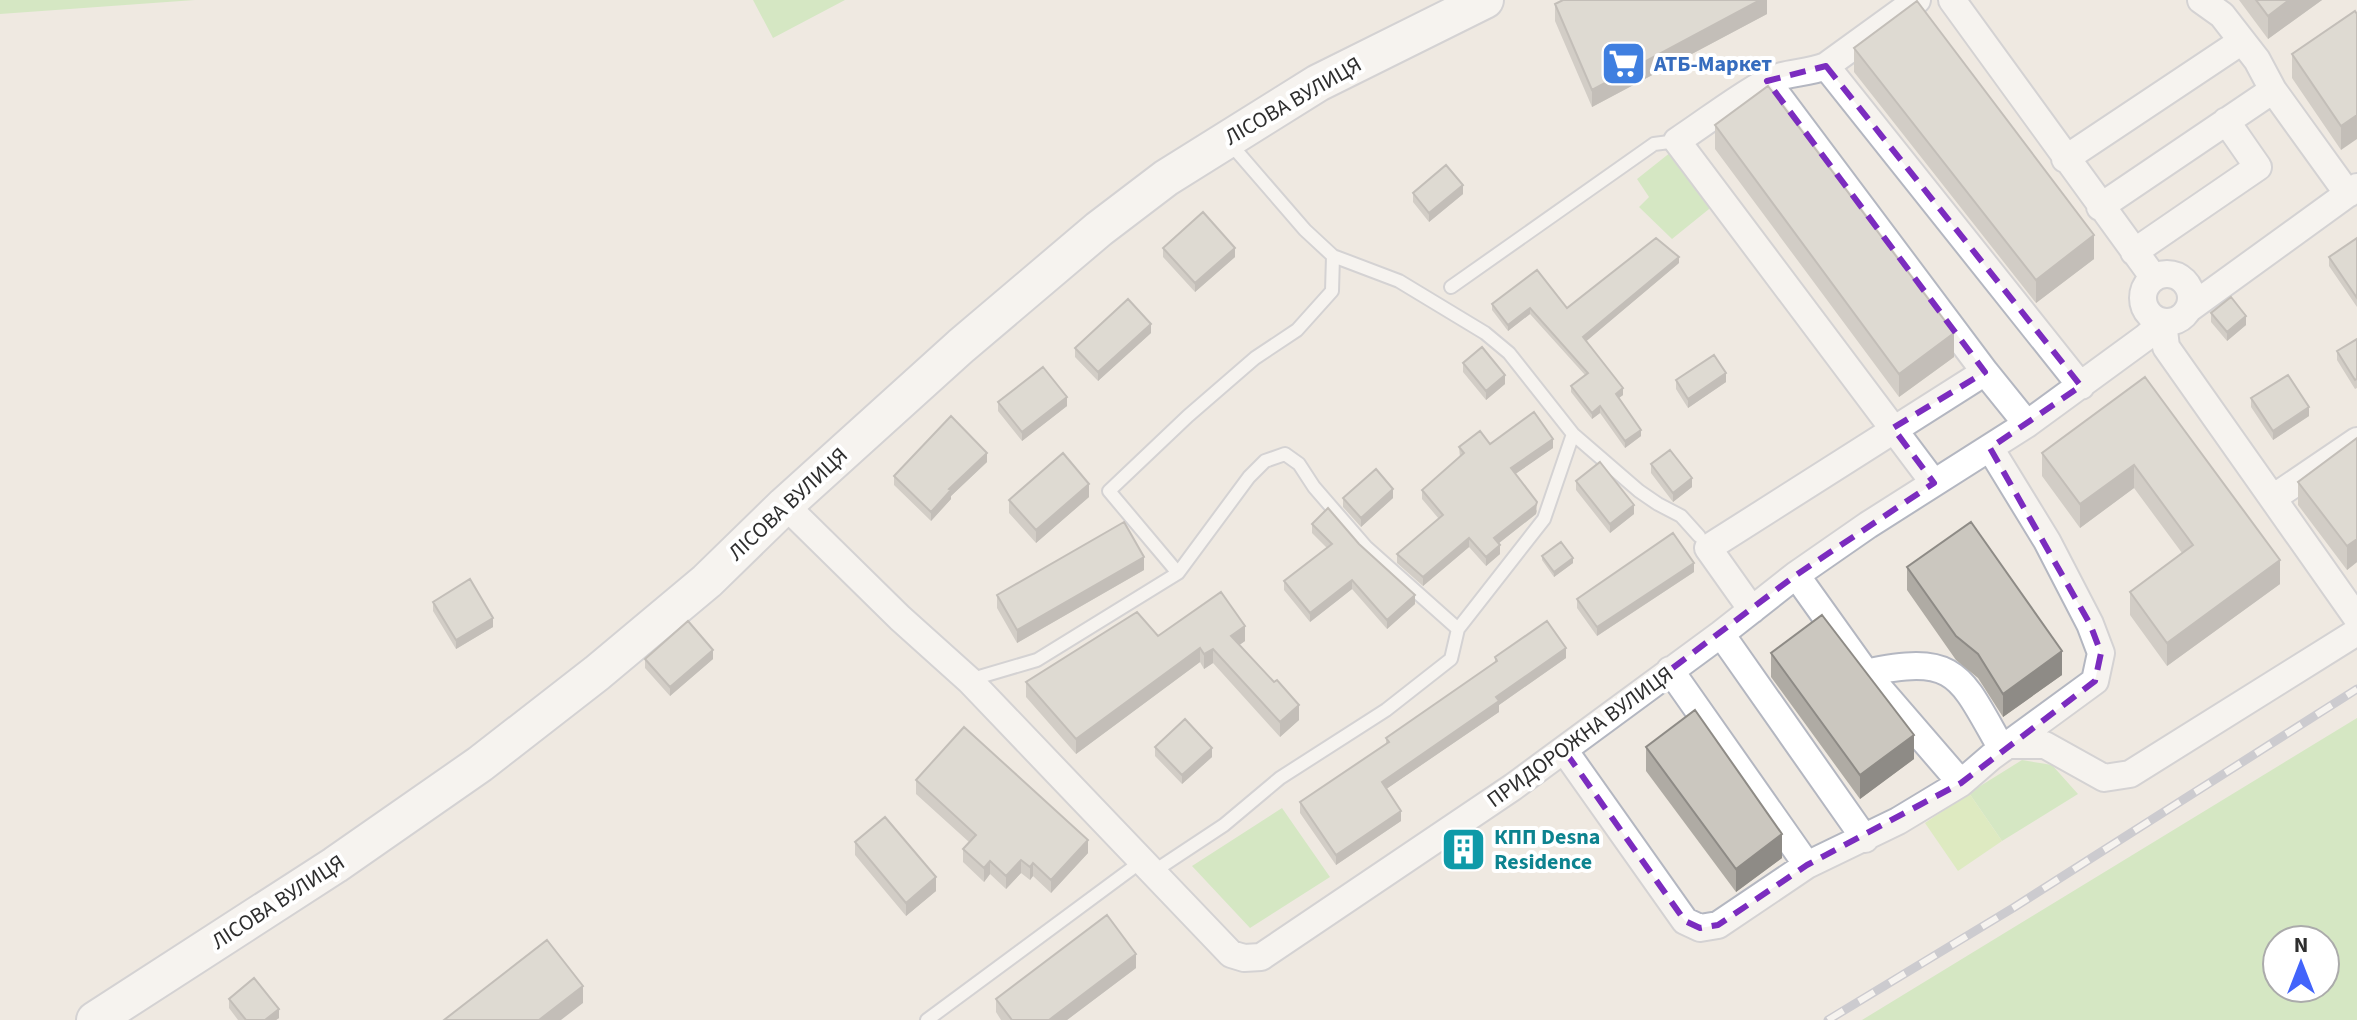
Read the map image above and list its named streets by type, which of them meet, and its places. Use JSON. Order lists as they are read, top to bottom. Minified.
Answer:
{"streets":{"main road":["ЛІСОВА ВУЛИЦЯ"],"street":["ПРИДОРОЖНА ВУЛИЦЯ"]},"crossings":[["ЛІСОВА ВУЛИЦЯ","ПРИДОРОЖНА ВУЛИЦЯ"]],"places":{"supermarket":["АТБ-Маркет"],"building":["КПП Desna Residence"]},"north":"top"}
